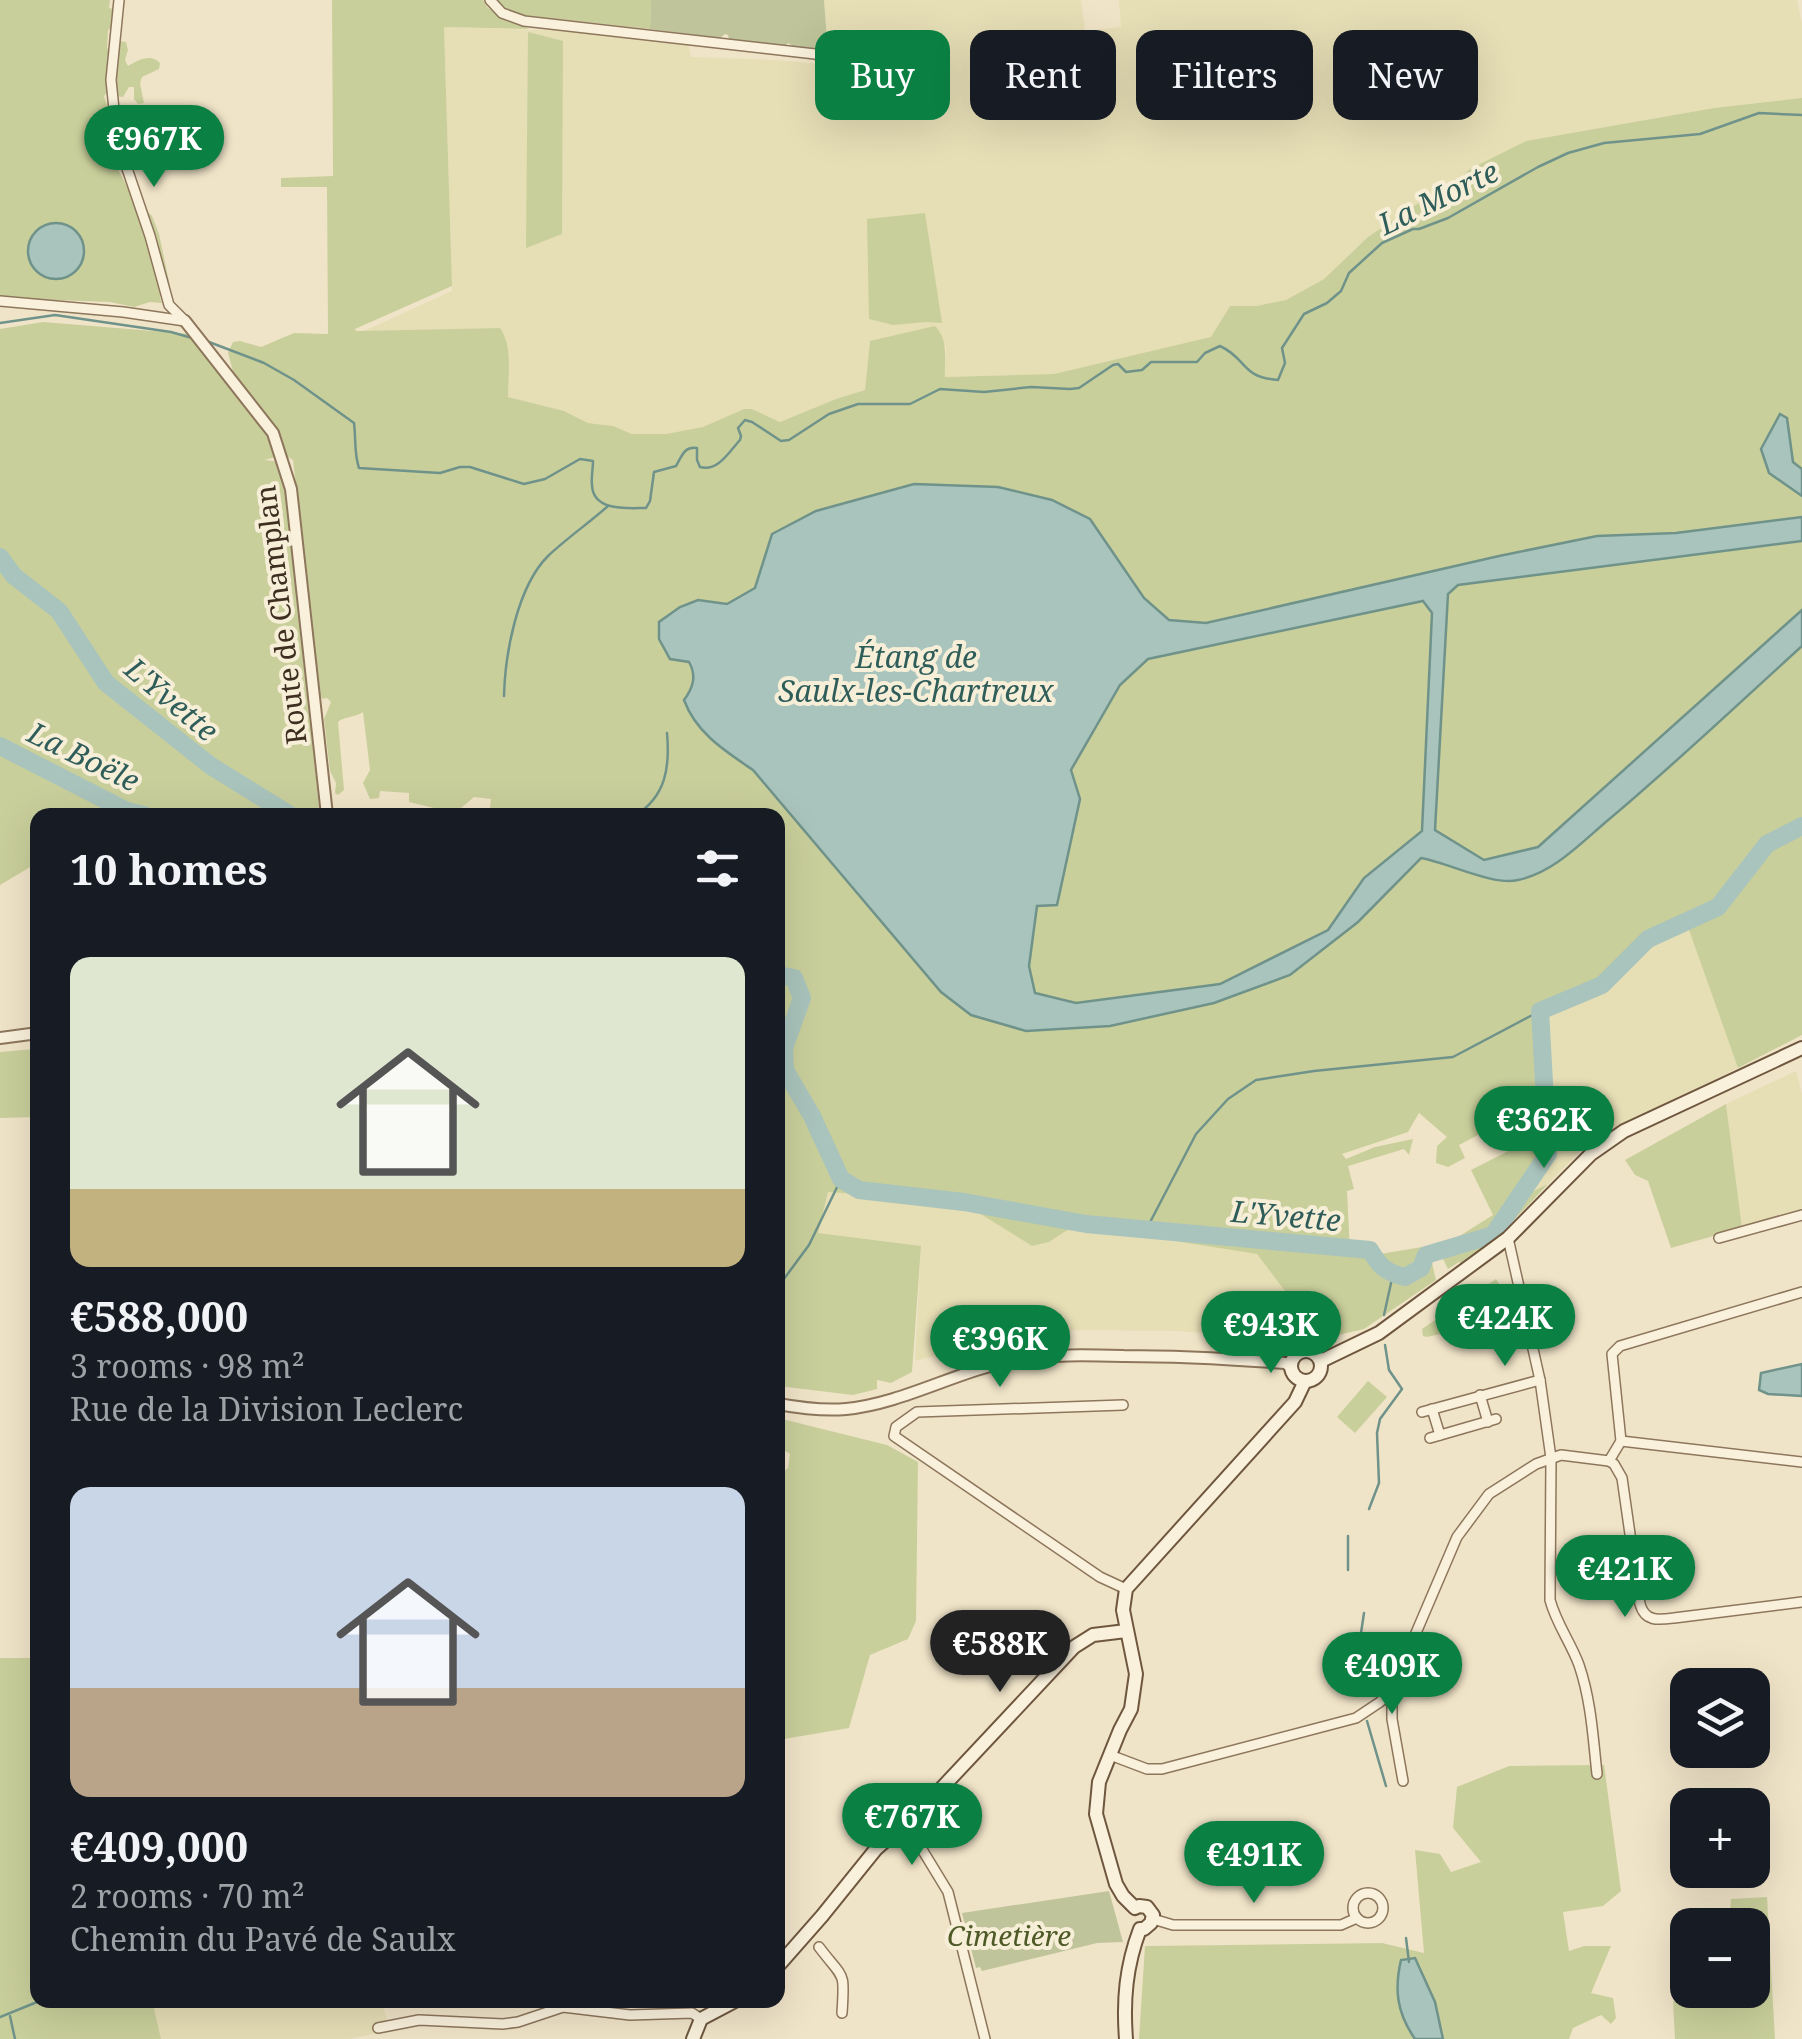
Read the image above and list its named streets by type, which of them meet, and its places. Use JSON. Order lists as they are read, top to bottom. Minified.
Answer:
{"streets":{"street":["Route de Champlan"]},"water":["La Morte","Étang de Saulx-les-Chartreux","L'Yvette","La Boële"],"parks":["Cimetière"],"page":{"chip":["Buy","Rent","Filters","New"],"price":["€967K","€362K","€424K","€943K","€396K","€421K","€588K","€409K","€767K","€491K"],"heading":"10 homes","list":[{"name":"€588,000","note":"3 rooms · 98 m² · Rue de la Division Leclerc"},{"name":"€409,000","note":"2 rooms · 70 m² · Chemin du Pavé de Saulx"}],"map_buttons":["+","−"]}}
